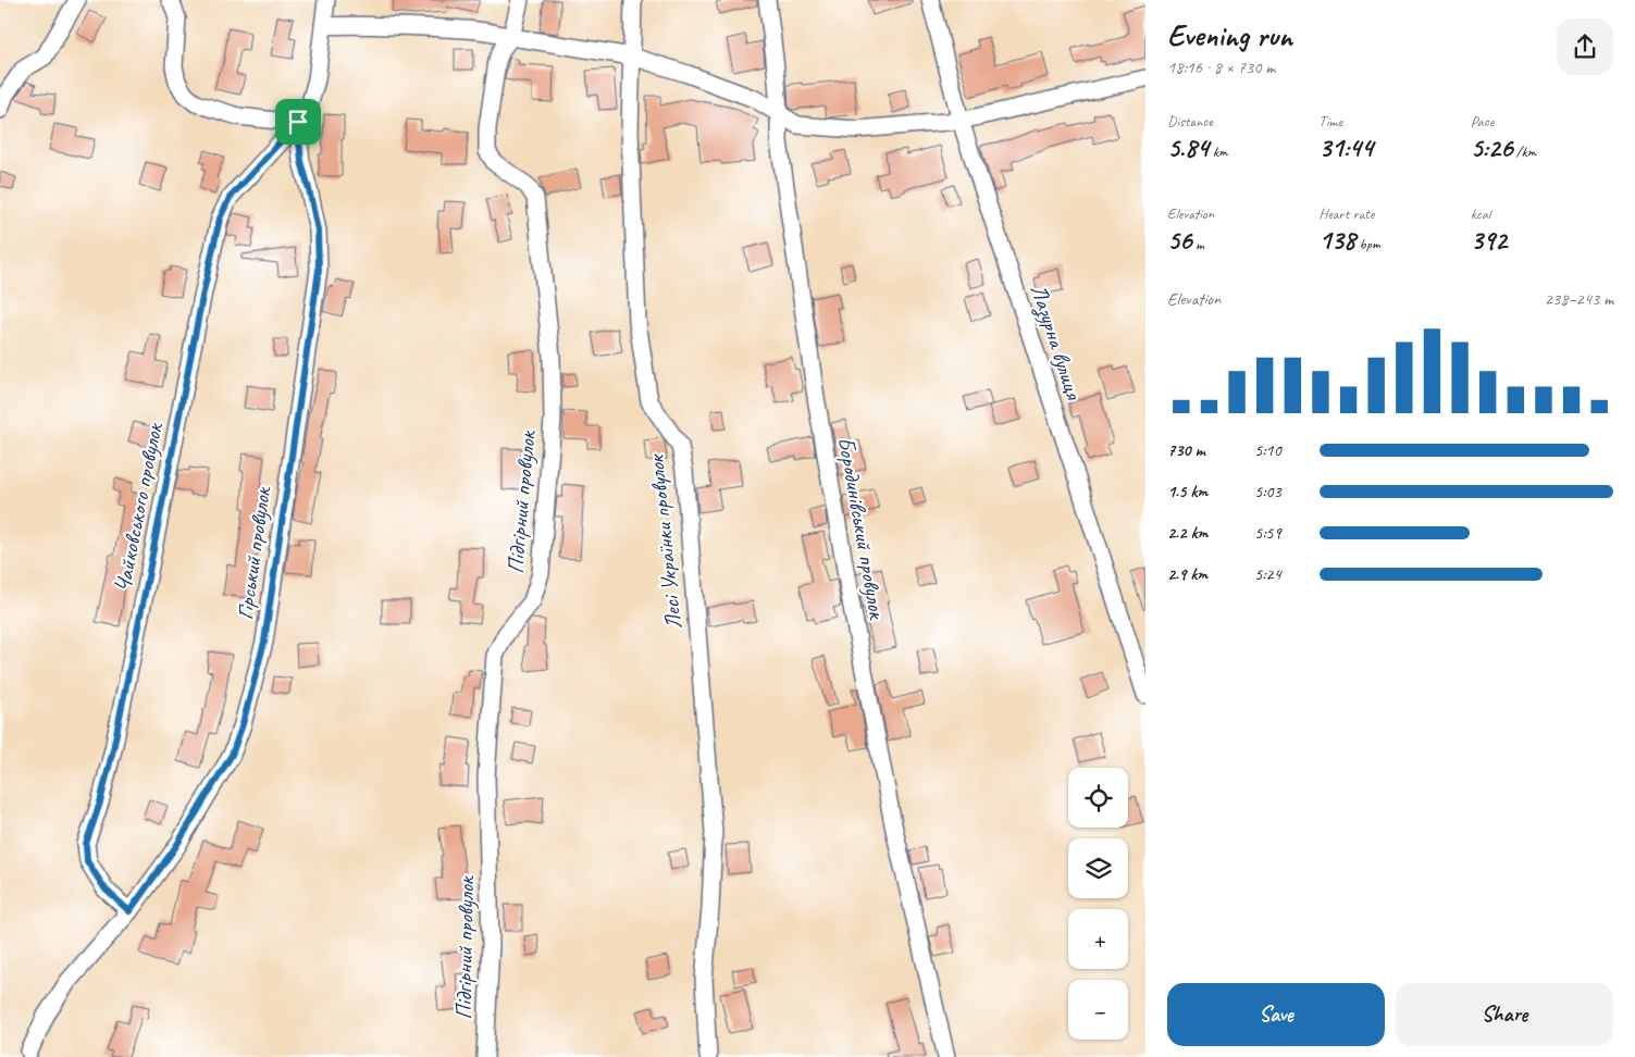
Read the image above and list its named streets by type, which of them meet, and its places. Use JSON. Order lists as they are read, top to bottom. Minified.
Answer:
{"streets":{"street":["Лазурна вулиця","Підгірний провулок","Чайковського провулок","Бородинівський провулок","Лесі Українки провулок","Гірський провулок"]},"crossings":[["Чайковського провулок","Гірський провулок"]],"page":{"heading":["Evening run","18:16 · 8 × 730 m"],"stats":[["Distance","5.84 km"],["Time","31:44"],["Pace","5:26 /km"],["Elevation","56 m"],["Heart rate","138 bpm"],["kcal","392"]],"chart":["Elevation","238–243 m"],"list":[{"name":"730 m","note":"5:10"},{"name":"1.5 km","note":"5:03"},{"name":"2.2 km","note":"5:59"},{"name":"2.9 km","note":"5:24"}],"map_buttons":["+","−"],"buttons":["Save","Share"]}}
